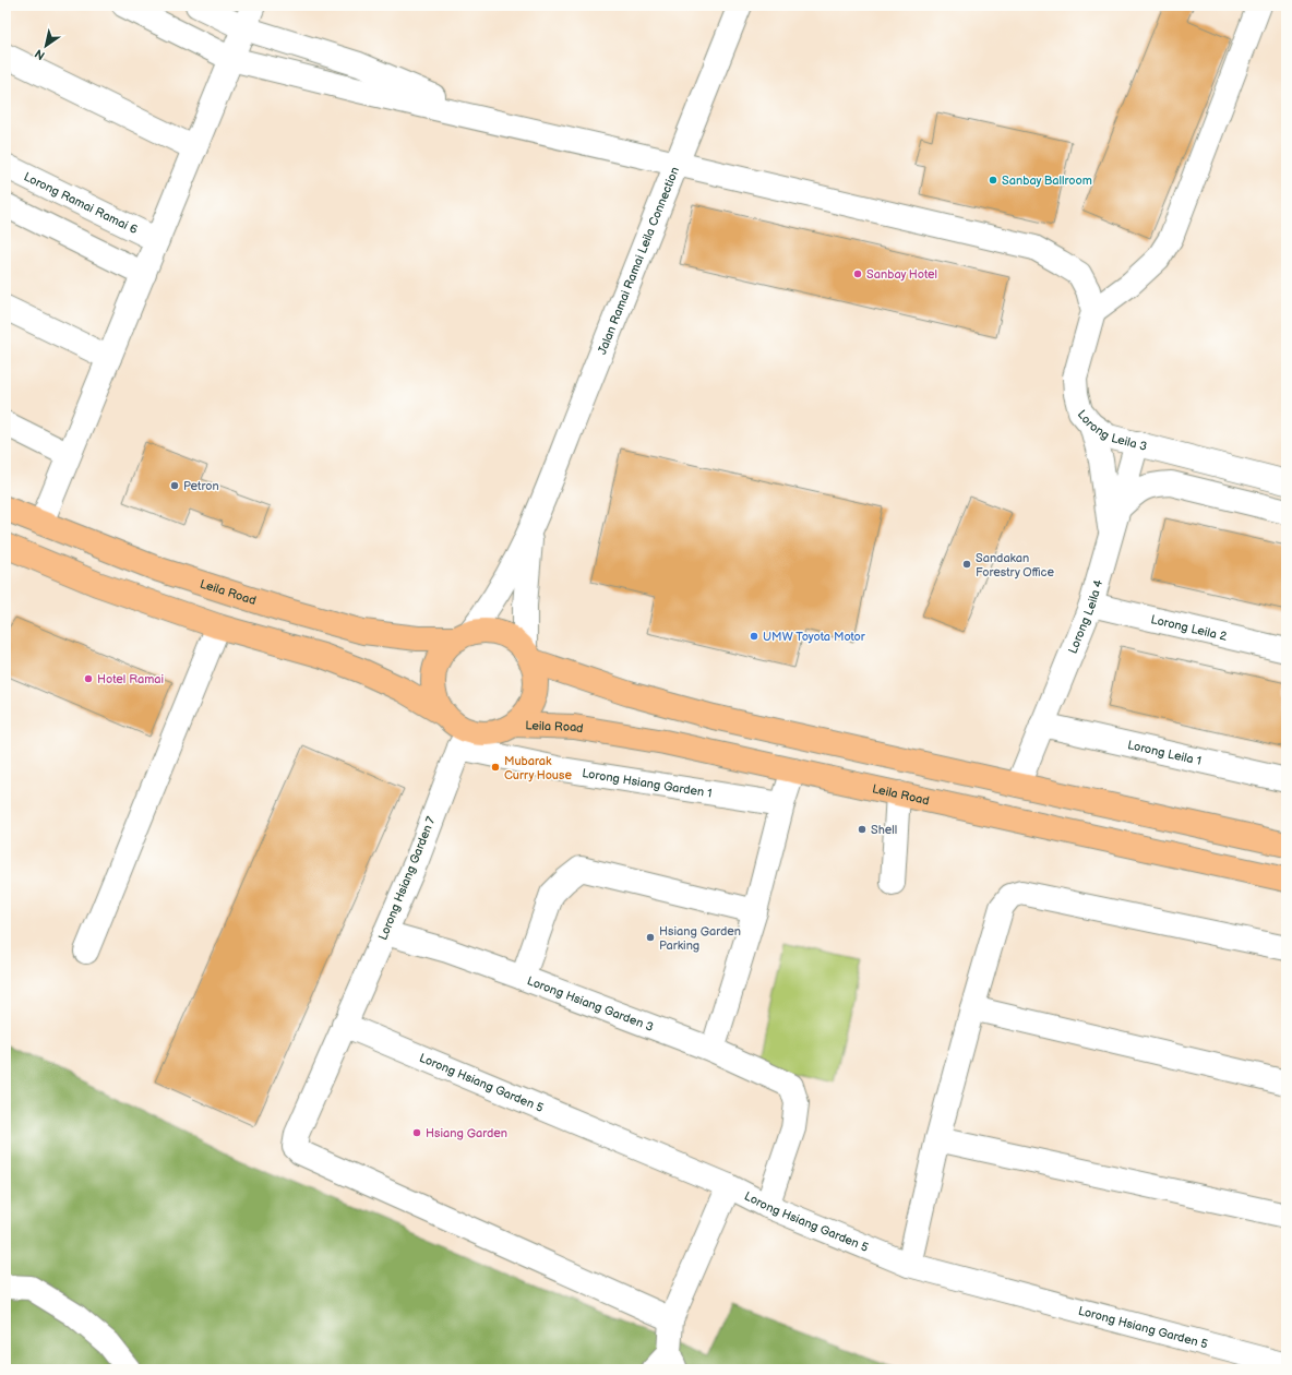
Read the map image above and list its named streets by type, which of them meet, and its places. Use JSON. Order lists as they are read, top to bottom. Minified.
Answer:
{"streets":{"main road":["Leila Road"],"street":["Lorong Ramai Ramai 6","Jalan Ramai Ramai Leila Connection","Lorong Leila 3","Lorong Leila 4","Lorong Leila 2","Lorong Leila 1","Lorong Hsiang Garden 1","Lorong Hsiang Garden 7","Lorong Hsiang Garden 3","Lorong Hsiang Garden 5"]},"crossings":[["Jalan Ramai Ramai Leila Connection","Lorong Leila 3"],["Jalan Ramai Ramai Leila Connection","Leila Road"],["Jalan Ramai Ramai Leila Connection","Lorong Hsiang Garden 1"],["Jalan Ramai Ramai Leila Connection","Lorong Hsiang Garden 7"],["Lorong Leila 3","Lorong Leila 4"],["Leila Road","Lorong Hsiang Garden 1"],["Leila Road","Lorong Hsiang Garden 7"],["Lorong Leila 4","Lorong Leila 2"],["Lorong Leila 4","Lorong Leila 1"],["Lorong Hsiang Garden 1","Lorong Hsiang Garden 7"],["Lorong Hsiang Garden 7","Lorong Hsiang Garden 3"],["Lorong Hsiang Garden 7","Lorong Hsiang Garden 5"],["Lorong Hsiang Garden 3","Lorong Hsiang Garden 5"]],"places":["Sanbay Ballroom","Sanbay Hotel","Petron","Sandakan Forestry Office","UMW Toyota Motor","Hotel Ramai","Mubarak Curry House","Shell","Hsiang Garden Parking","Hsiang Garden"],"north":"bottom left"}
